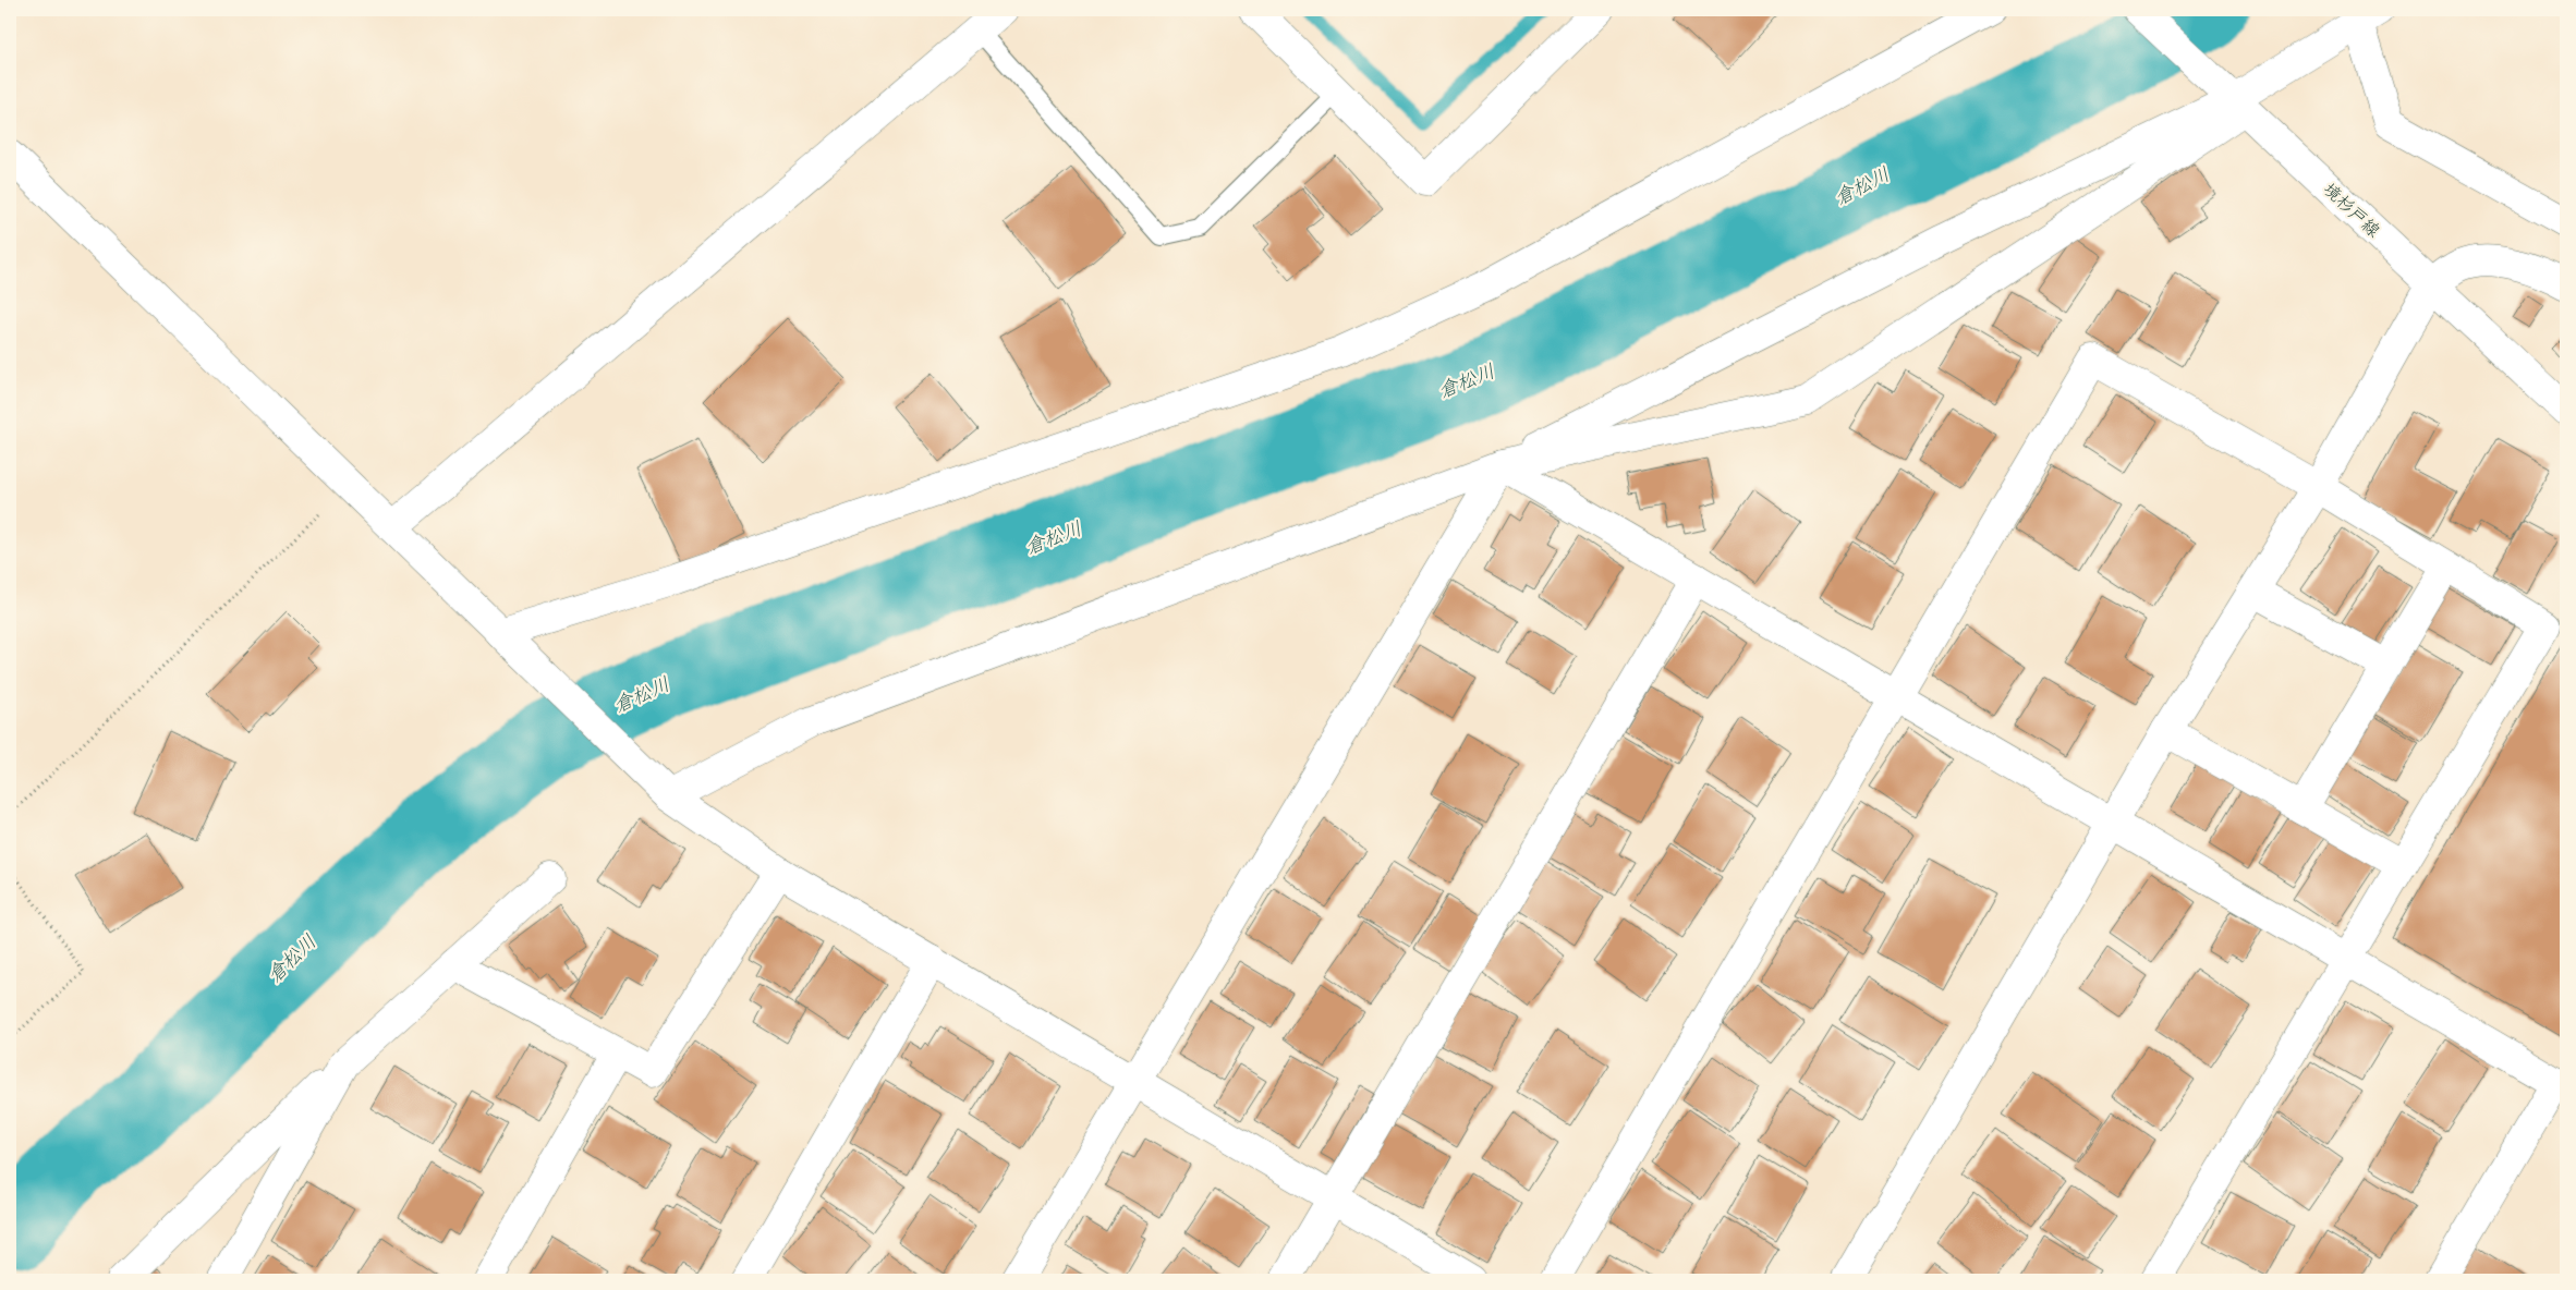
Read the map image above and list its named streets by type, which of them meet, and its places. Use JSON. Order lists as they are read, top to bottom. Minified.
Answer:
{"streets":{"street":["境杉戸線"]},"water":["倉松川"]}
